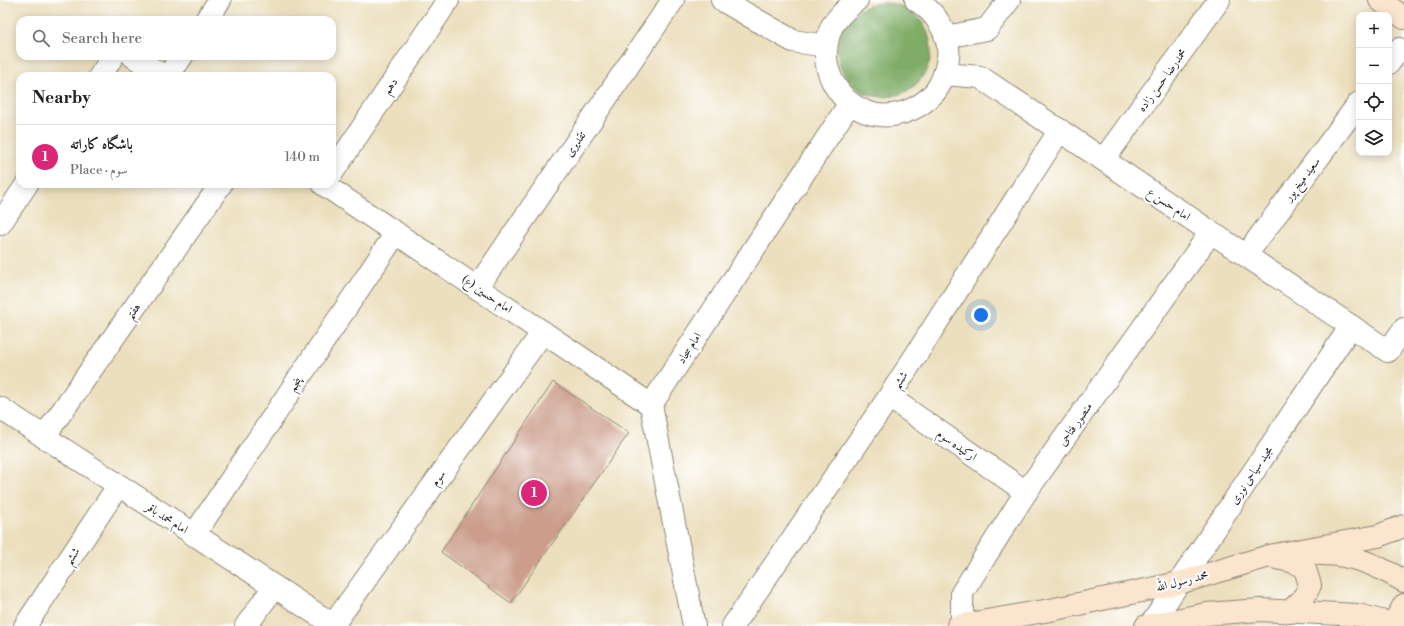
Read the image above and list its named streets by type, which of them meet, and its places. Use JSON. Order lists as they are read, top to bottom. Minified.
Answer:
{"streets":{"street":["محمدرضا حسن زاده","دهم","تقدیری","سعید میخ پور","امام حسن ع","امام حسین (ع)","هفتم","امام سجاد","ششم","پنجم","منصور فتاحی","ارکیده سوم","مجید سیاحی نوری","سوم","امام محمد باقر","محمد رسول الله"]},"crossings":[["محمدرضا حسن زاده","امام حسن ع"],["تقدیری","امام حسین (ع)"],["سعید میخ پور","امام حسن ع"],["امام حسن ع","ششم"],["امام حسن ع","منصور فتاحی"],["امام حسن ع","مجید سیاحی نوری"],["امام حسین (ع)","امام سجاد"],["امام حسین (ع)","پنجم"],["امام حسین (ع)","سوم"],["هفتم","امام محمد باقر"],["ششم","ارکیده سوم"],["ششم","امام محمد باقر"],["پنجم","امام محمد باقر"],["منصور فتاحی","ارکیده سوم"],["منصور فتاحی","محمد رسول الله"],["مجید سیاحی نوری","محمد رسول الله"],["سوم","امام محمد باقر"]],"page":{"map_buttons":["+","−"],"search":"Search here","heading":"Nearby","list":[{"mark":"1","name":"باشگاه کاراته","note":"Place · سوم","value":"140 m"}],"pins":"1"}}
